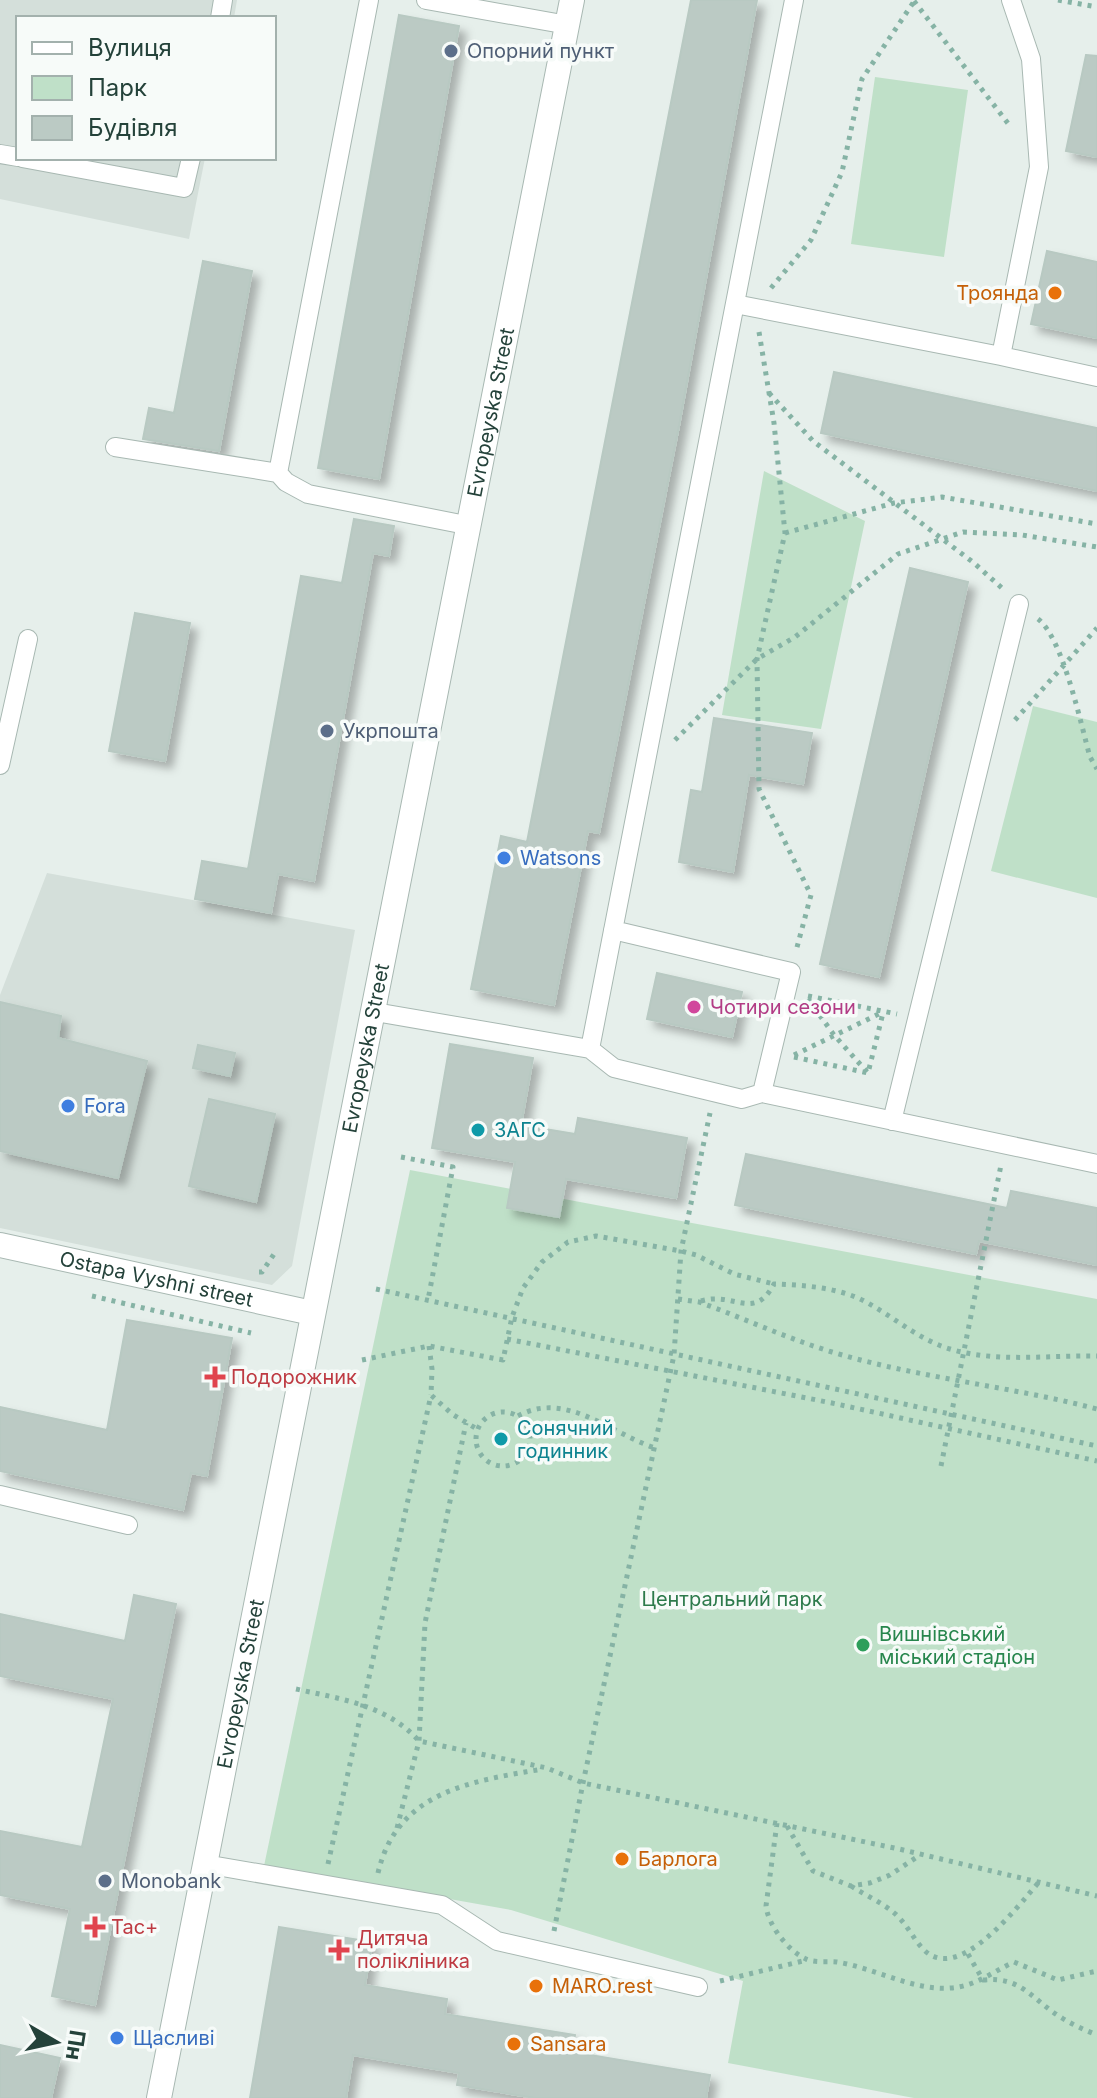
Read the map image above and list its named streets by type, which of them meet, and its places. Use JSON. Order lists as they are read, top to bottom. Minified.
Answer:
{"streets":{"street":["Evropeyska Street","Ostapa Vyshni street"]},"crossings":[["Evropeyska Street","Ostapa Vyshni street"]],"parks":["Центральний парк"],"places":{"other":["Опорний пункт","Троянда","Укрпошта","Watsons","Чотири сезони","Fora","ЗАГС","Сонячний годинник","Вишнівський міський стадіон","Барлога","Monobank","MARO.rest","Щасливі","Sansara"],"health":["Подорожник","Тас+","Дитяча полікліника"]},"legend":["Вулиця","Парк","Будівля"],"north":"right"}
